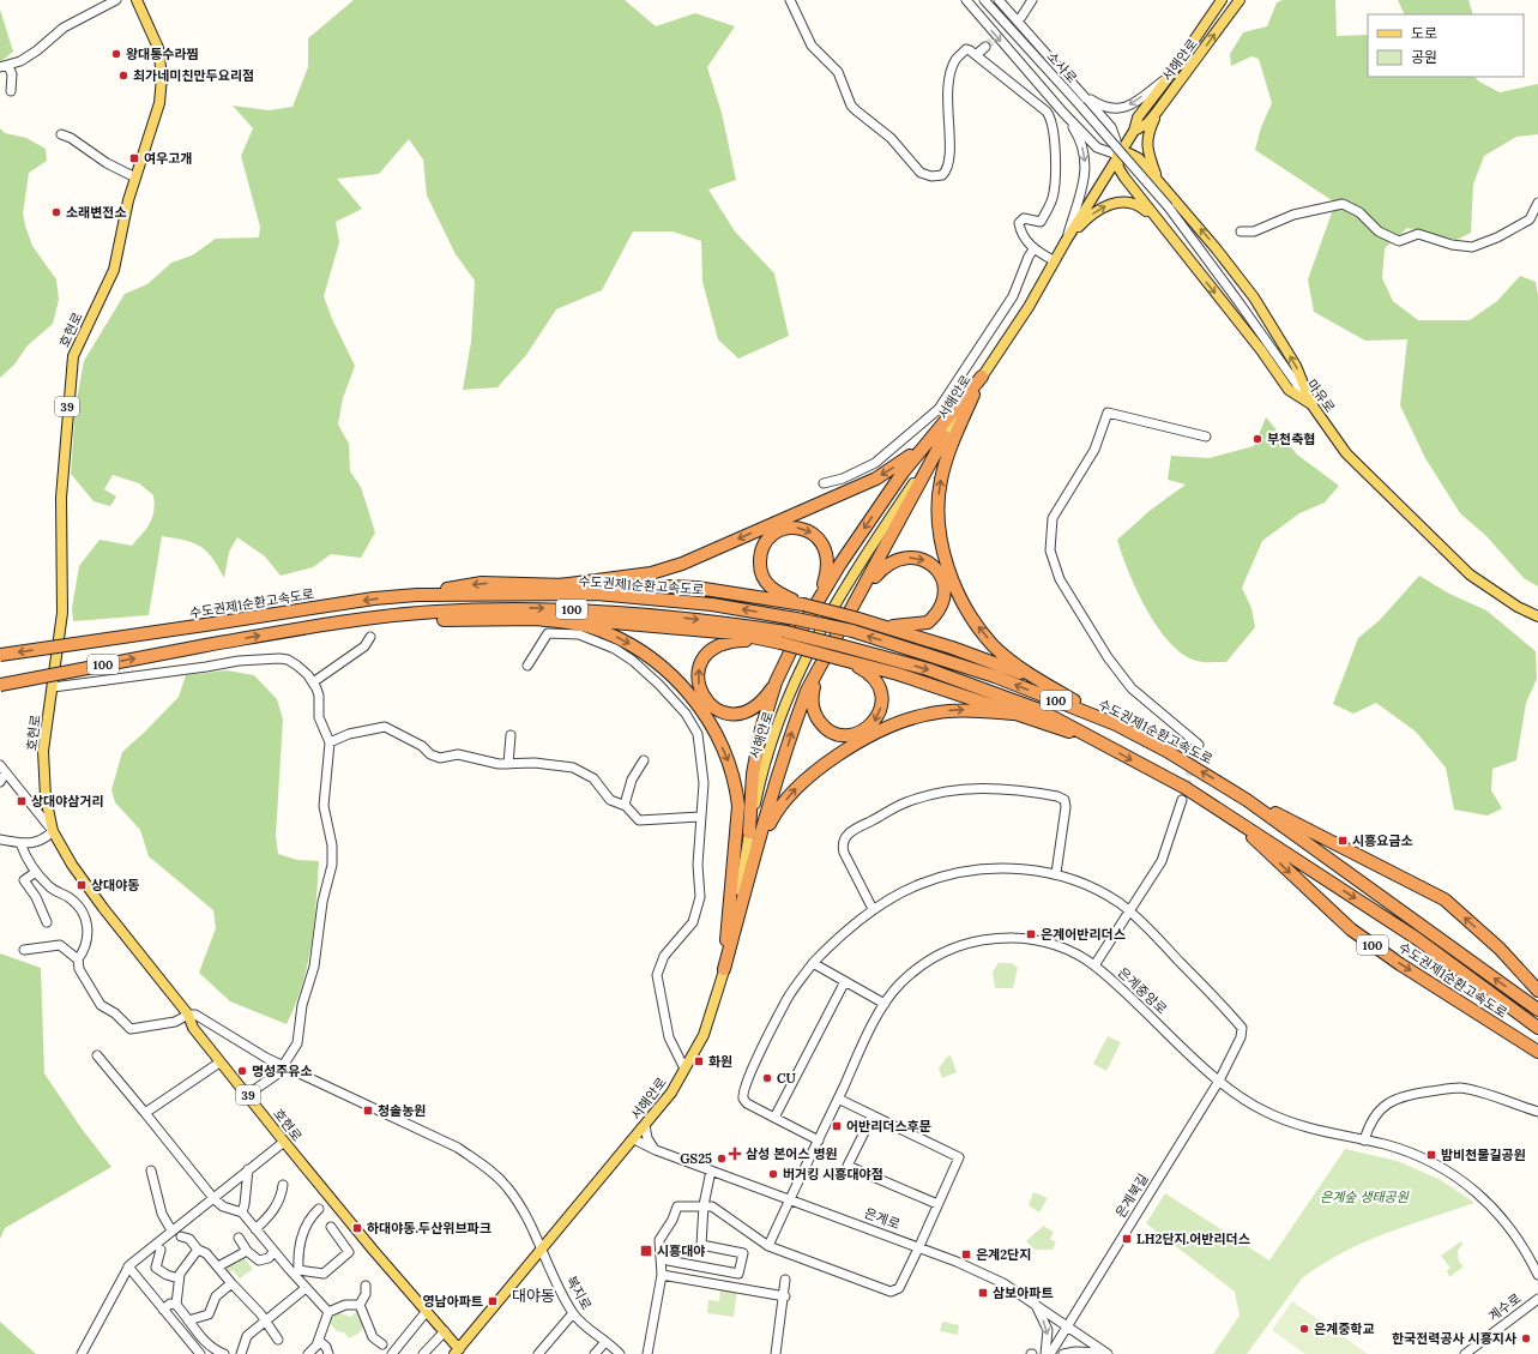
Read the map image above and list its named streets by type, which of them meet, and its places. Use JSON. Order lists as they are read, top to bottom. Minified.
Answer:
{"streets":{"highway":["수도권제1순환고속도로","100"],"main road":["서해안로","호현로","마유로","39"],"street":["소사로","은계중앙로","은계북길","은계로","복지로","계수로"]},"crossings":[["서해안로","소사로"],["서해안로","호현로"],["서해안로","마유로"],["서해안로","은계로"],["서해안로","복지로"],["소사로","마유로"],["호현로","복지로"],["은계중앙로","은계북길"],["은계중앙로","은계로"],["은계북길","은계로"]],"districts":["대야동"],"parks":["은계숲 생태공원"],"places":{"other":["왕대통수라찜","최가네미친만두요리점","소래변전소","부천축협","명성주유소","CU","GS25","버거킹 시흥대야점","은계중학교","한국전력공사 시흥지사"],"transit":["여우고개","상대야삼거리","시흥요금소","상대야동","은계어반리더스","화원","청솔농원","어반리더스후문","밤비천물길공원","하대야동.두산위브파크","LH2단지.어반리더스","시흥대야","은계2단지","삼보아파트","영남아파트"],"health":["삼성 본어스 병원"]},"legend":["도로","공원"]}
